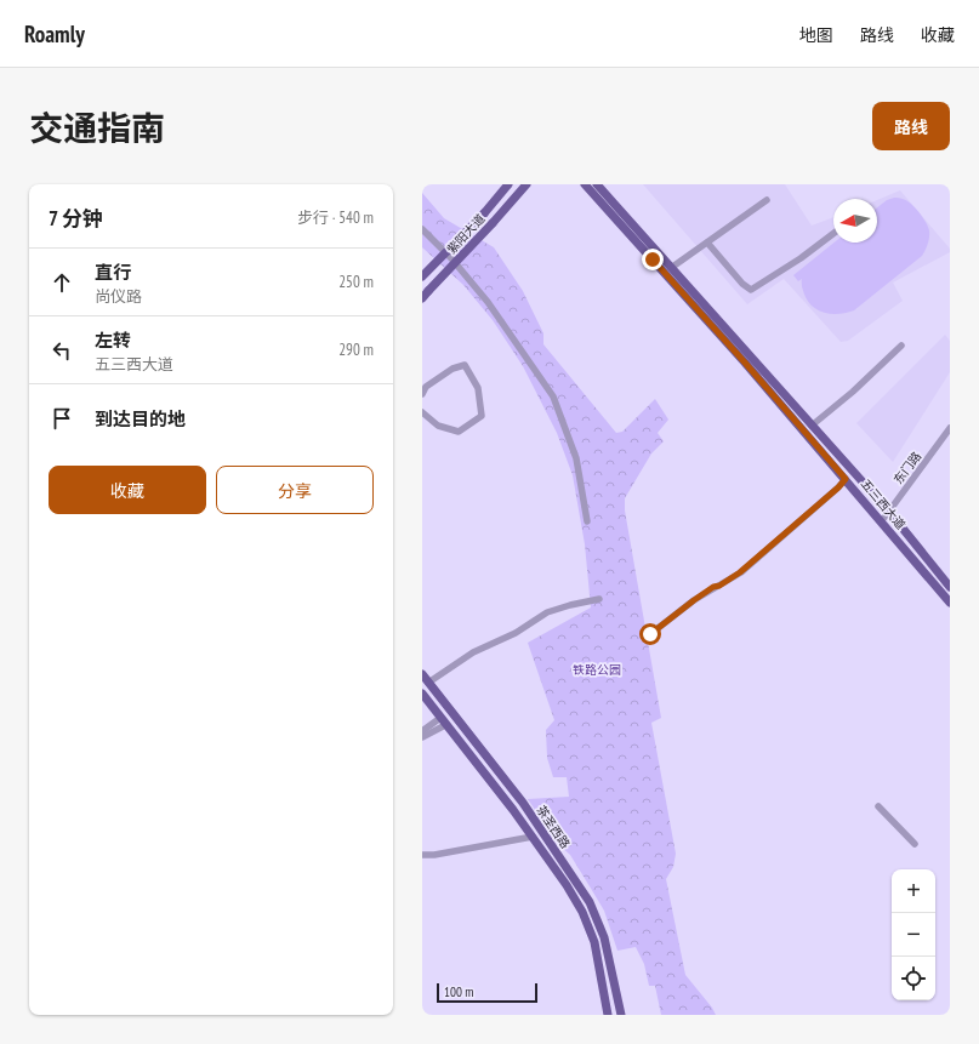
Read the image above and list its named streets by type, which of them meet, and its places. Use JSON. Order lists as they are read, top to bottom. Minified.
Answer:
{"streets":{"main road":["紫阳大道","五三西大道","茶圣西路"],"street":["东门路"]},"crossings":[["东门路","五三西大道"]],"parks":["铁路公园"],"scale_bar":"100 m","north":"left","page":{"header":"Roamly","nav":["地图","路线","收藏"],"title":"交通指南","buttons":["路线",["收藏","分享"]],"heading":["7 分钟","步行 · 540 m"],"list":[["直行","尚仪路","250 m"],["左转","五三西大道","290 m"],"到达目的地"],"map_buttons":["+","−"],"scale":"100 m"}}
